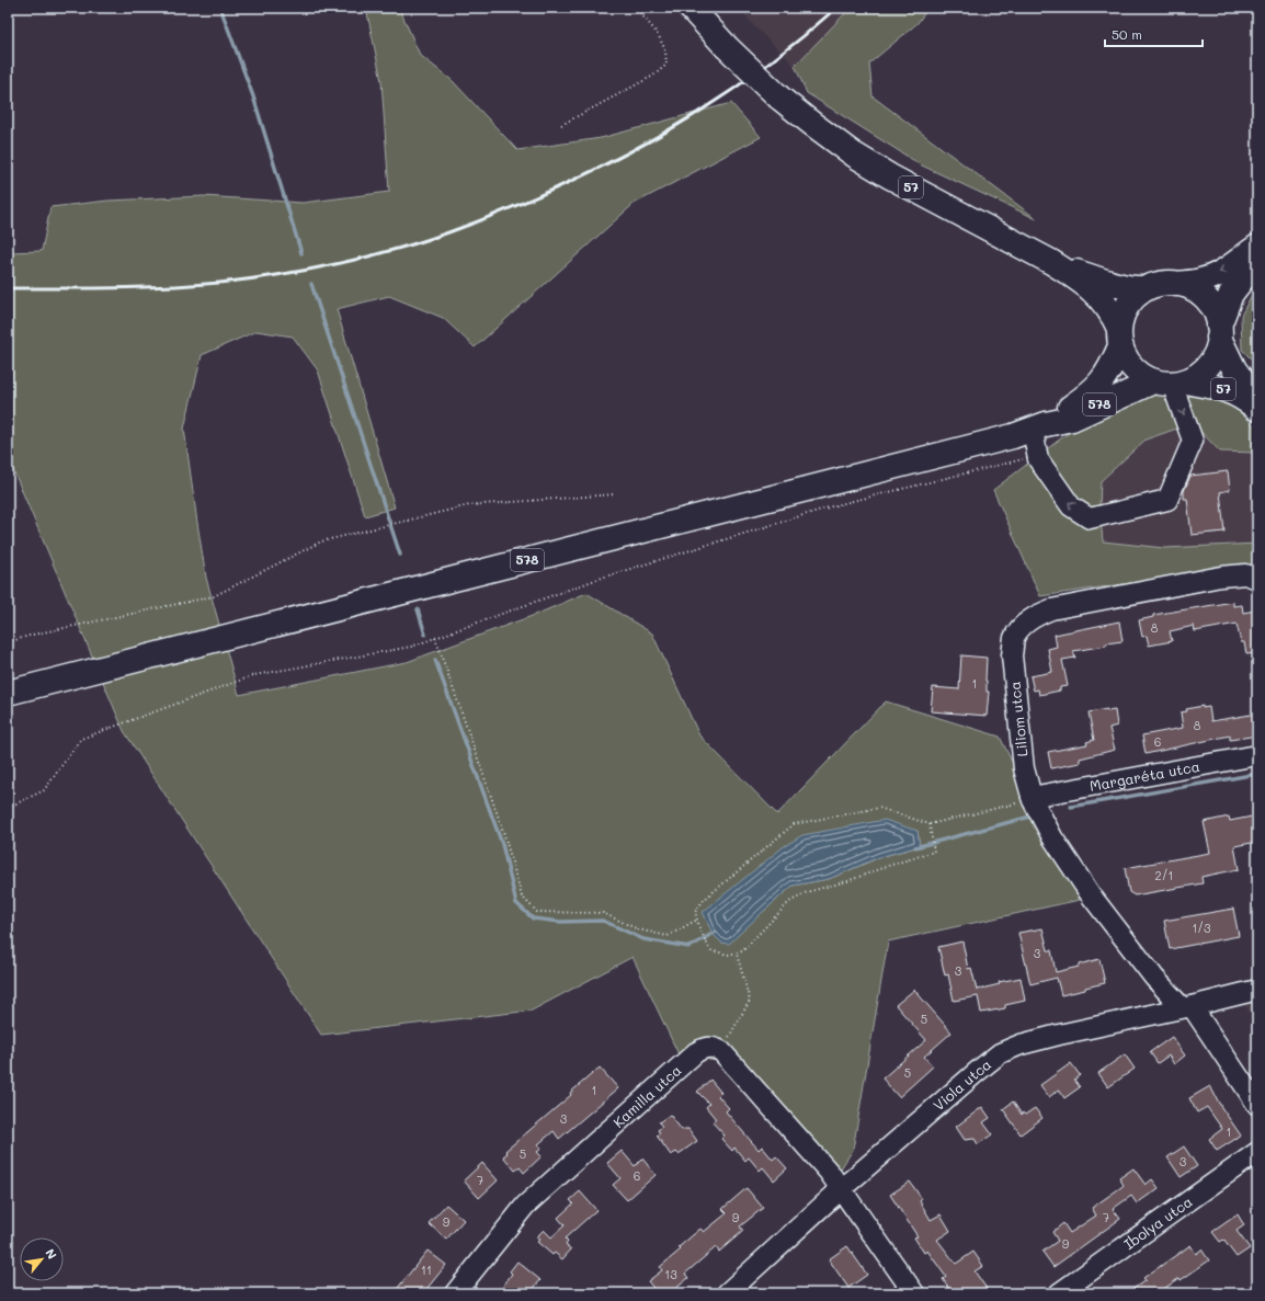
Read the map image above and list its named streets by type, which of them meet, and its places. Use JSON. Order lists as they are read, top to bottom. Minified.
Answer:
{"streets":{"main road":["57","578"],"street":["Liliom utca","Margaréta utca","Viola utca","Kamilla utca","Ibolya utca"]},"crossings":[["57","578"],["Liliom utca","Margaréta utca"],["Liliom utca","Viola utca"]],"house_numbers":["8","1","8","6","2/1","1/3","3","3","5","5","1","3","1","5","3","6","7","9","7","9","9","11","13"],"scale_bar":"50 m","north":"top right"}
